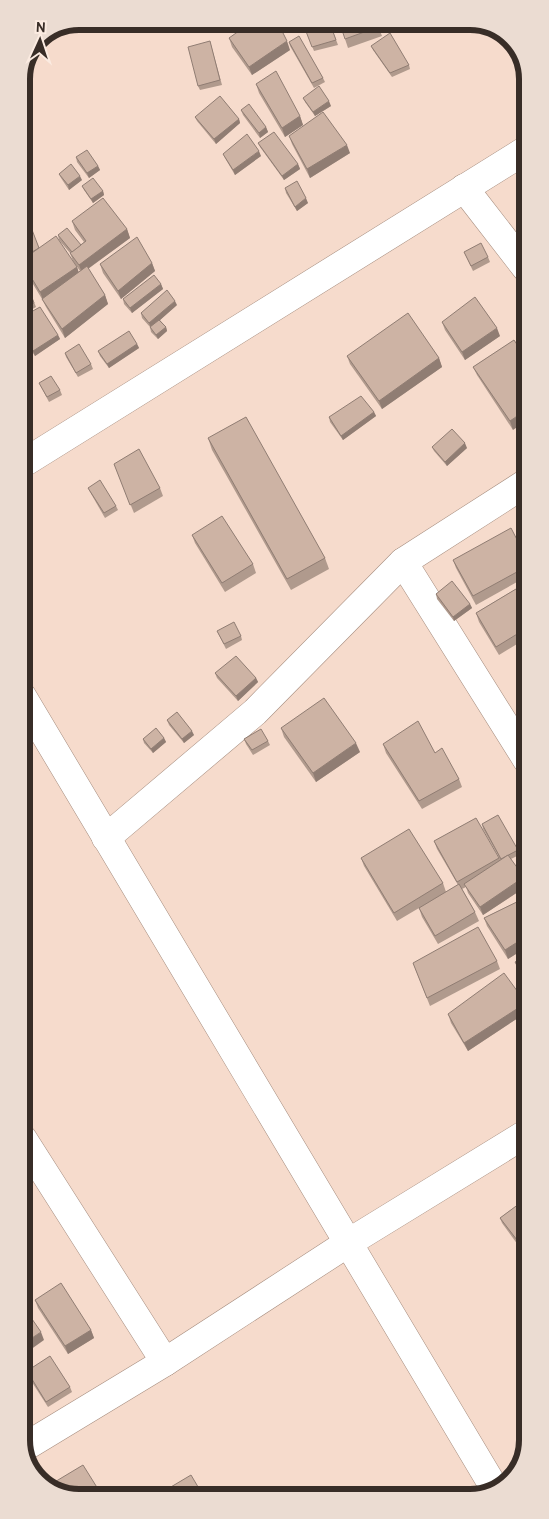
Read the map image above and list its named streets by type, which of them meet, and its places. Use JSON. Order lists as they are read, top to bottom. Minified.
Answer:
{"north":"top"}
